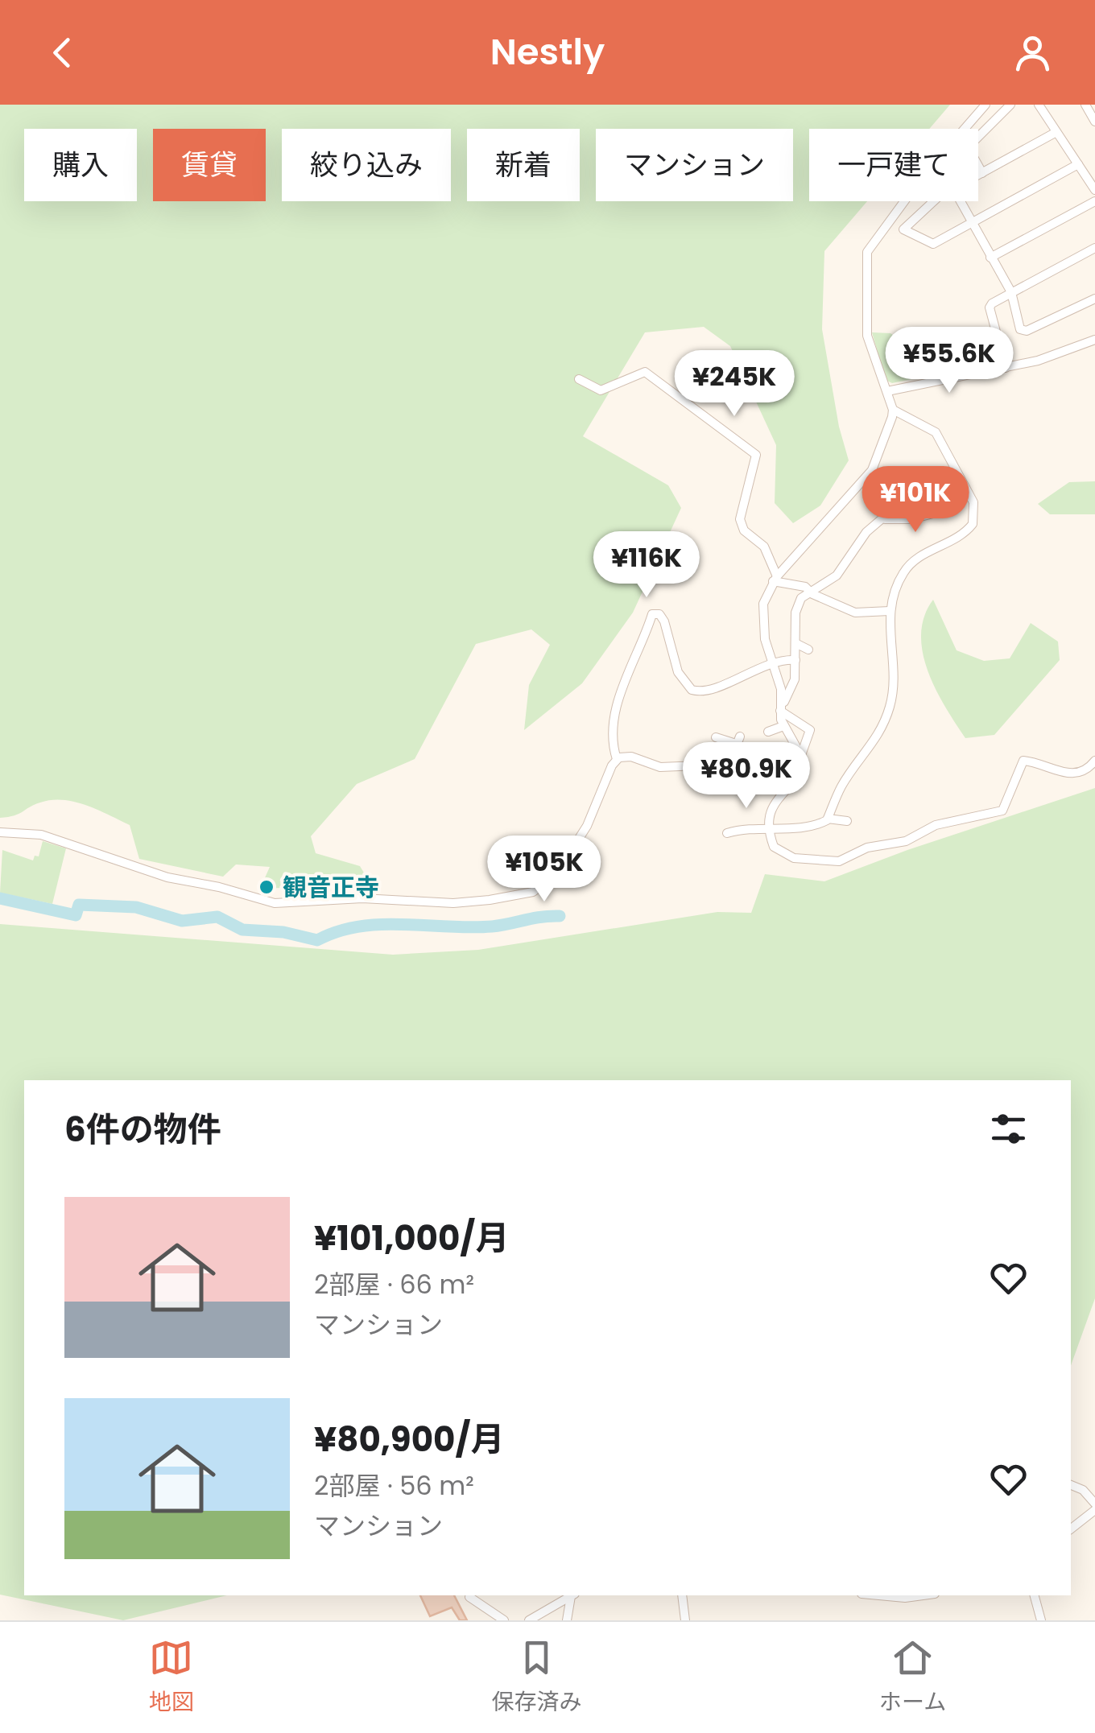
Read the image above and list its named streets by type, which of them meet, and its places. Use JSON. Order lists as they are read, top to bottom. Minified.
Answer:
{"places":["観音正寺"],"page":{"header":"Nestly","chip":["購入","賃貸","絞り込み","新着","マンション","一戸建て"],"price":["¥55.6K","¥245K","¥101K","¥116K","¥80.9K","¥105K"],"heading":"6件の物件","list":[{"name":"¥101,000/月","note":"2部屋 · 66 m² · マンション"},{"name":"¥80,900/月","note":"2部屋 · 56 m² · マンション"}],"tabs":["地図","保存済み","ホーム"]}}
